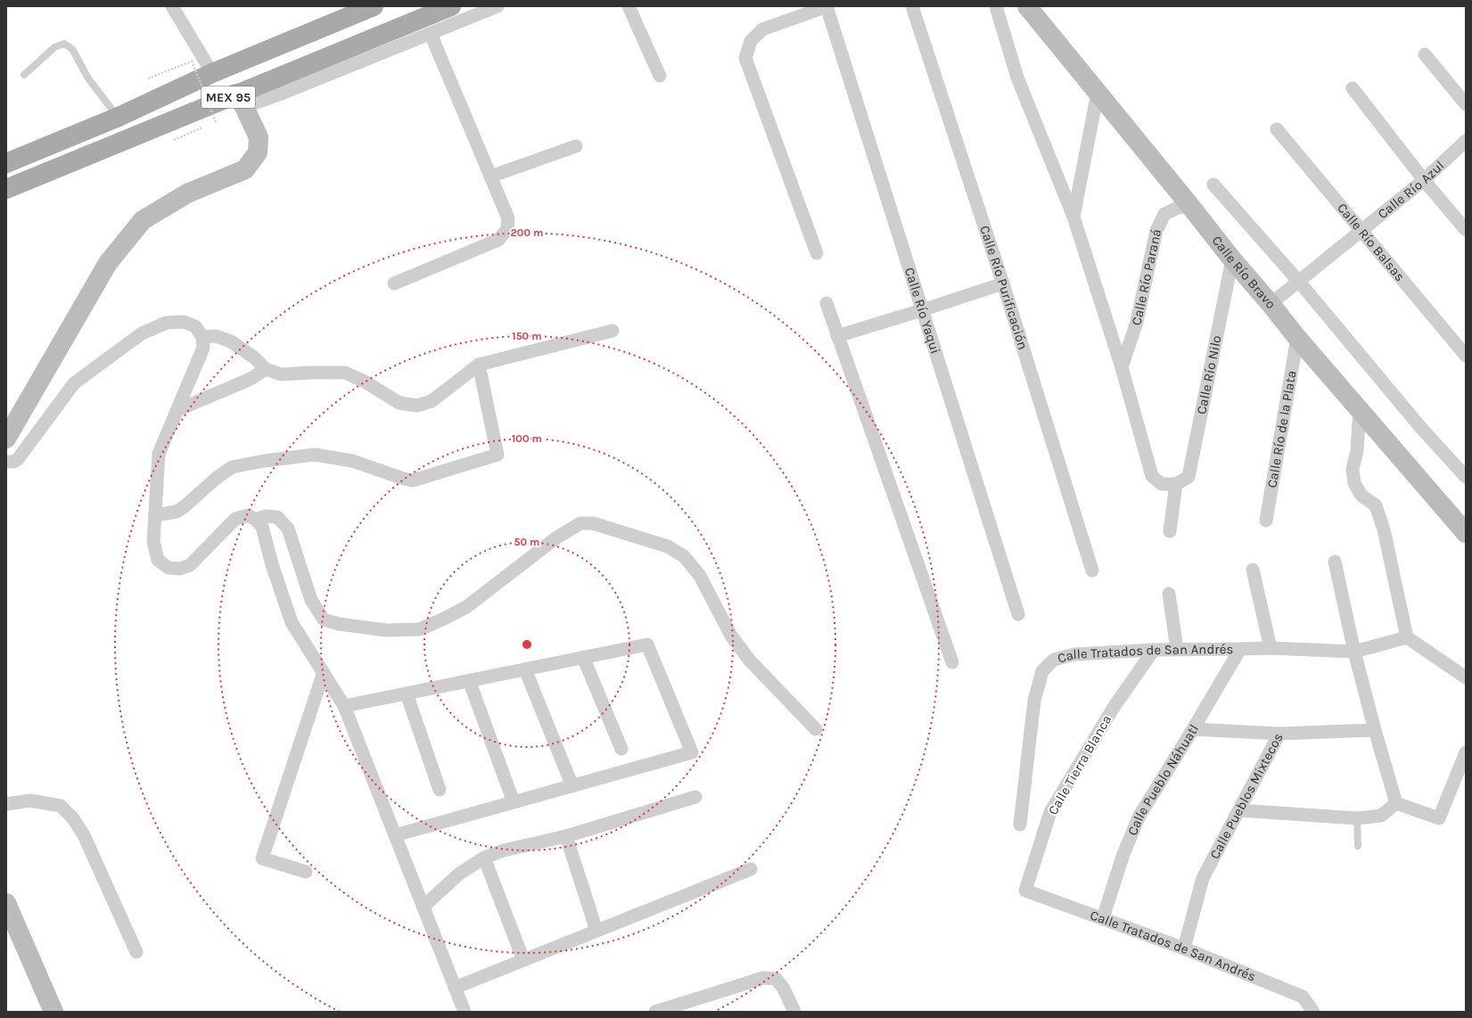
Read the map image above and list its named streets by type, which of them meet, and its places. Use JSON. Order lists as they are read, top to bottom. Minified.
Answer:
{"streets":{"main road":["MEX 95"],"street":["Calle Río Azul","Calle Río Balsas","Calle Río Bravo","Calle Río Paraná","Calle Río Purificación","Calle Río Yaqui","Calle Río Nilo","Calle Río de la Plata","Calle Tratados de San Andrés","Calle Tierra Blanca","Calle Pueblo Náhuatl","Calle Pueblos Mixtecos"]},"crossings":[["Calle Río Azul","Calle Río Balsas"],["Calle Río Azul","Calle Río Bravo"],["Calle Río Bravo","Calle Río Paraná"],["Calle Río Bravo","Calle Río Nilo"],["Calle Río Bravo","Calle Río de la Plata"],["Calle Tratados de San Andrés","Calle Tierra Blanca"],["Calle Tratados de San Andrés","Calle Pueblo Náhuatl"],["Calle Tratados de San Andrés","Calle Pueblos Mixtecos"]],"rings":["200 m","150 m","100 m","50 m"]}
